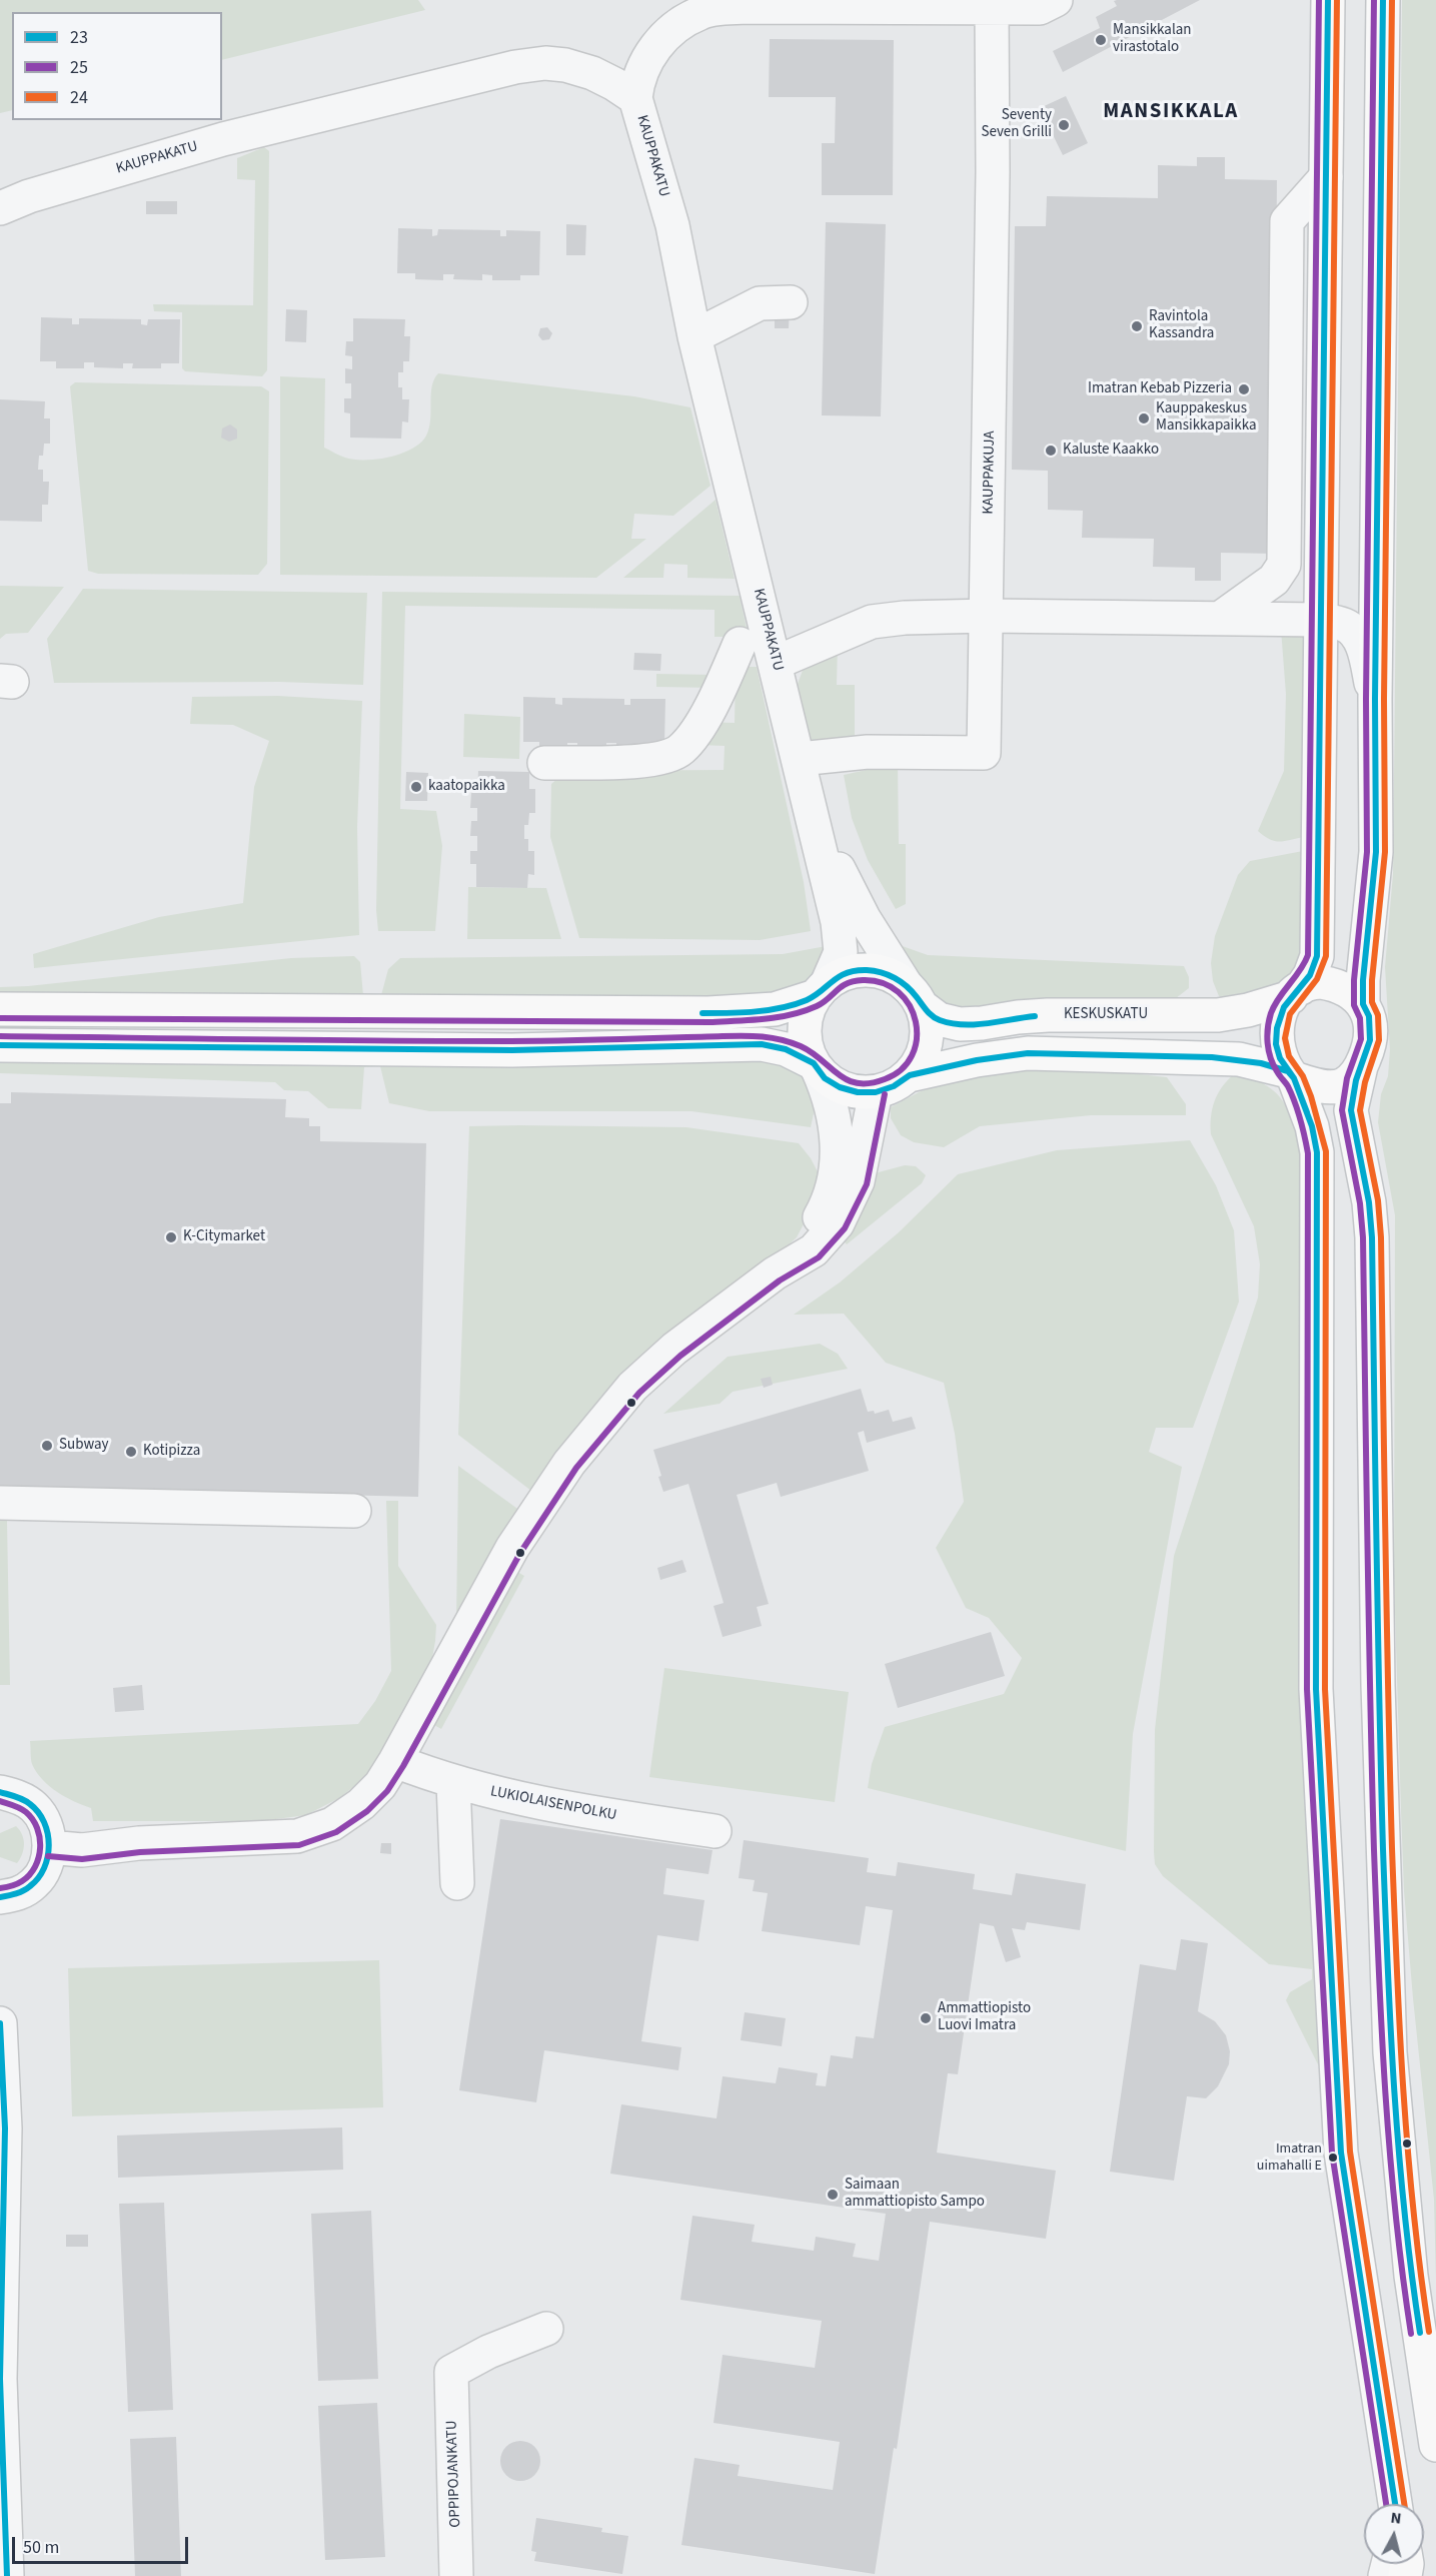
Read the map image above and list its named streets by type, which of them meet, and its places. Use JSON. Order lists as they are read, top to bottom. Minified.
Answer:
{"streets":{"main road":["KESKUSKATU"],"street":["KAUPPAKATU","KAUPPAKUJA","LUKIOLAISENPOLKU","OPPIPOJANKATU"]},"crossings":[["KAUPPAKATU","KAUPPAKUJA"],["KAUPPAKATU","KESKUSKATU"]],"districts":["MANSIKKALA"],"places":["Mansikkalan virastotalo","Seventy Seven Grilli","Ravintola Kassandra","Imatran Kebab Pizzeria","Kauppakeskus Mansikkapaikka","Kaluste Kaakko","kaatopaikka","K-Citymarket","Subway","Kotipizza","Ammattiopisto Luovi Imatra","Imatran uimahalli E","Saimaan ammattiopisto Sampo"],"lines":["transit line 23","transit line 25","transit line 24"],"legend":["23","25","24"],"scale_bar":"50 m","north":"top"}
